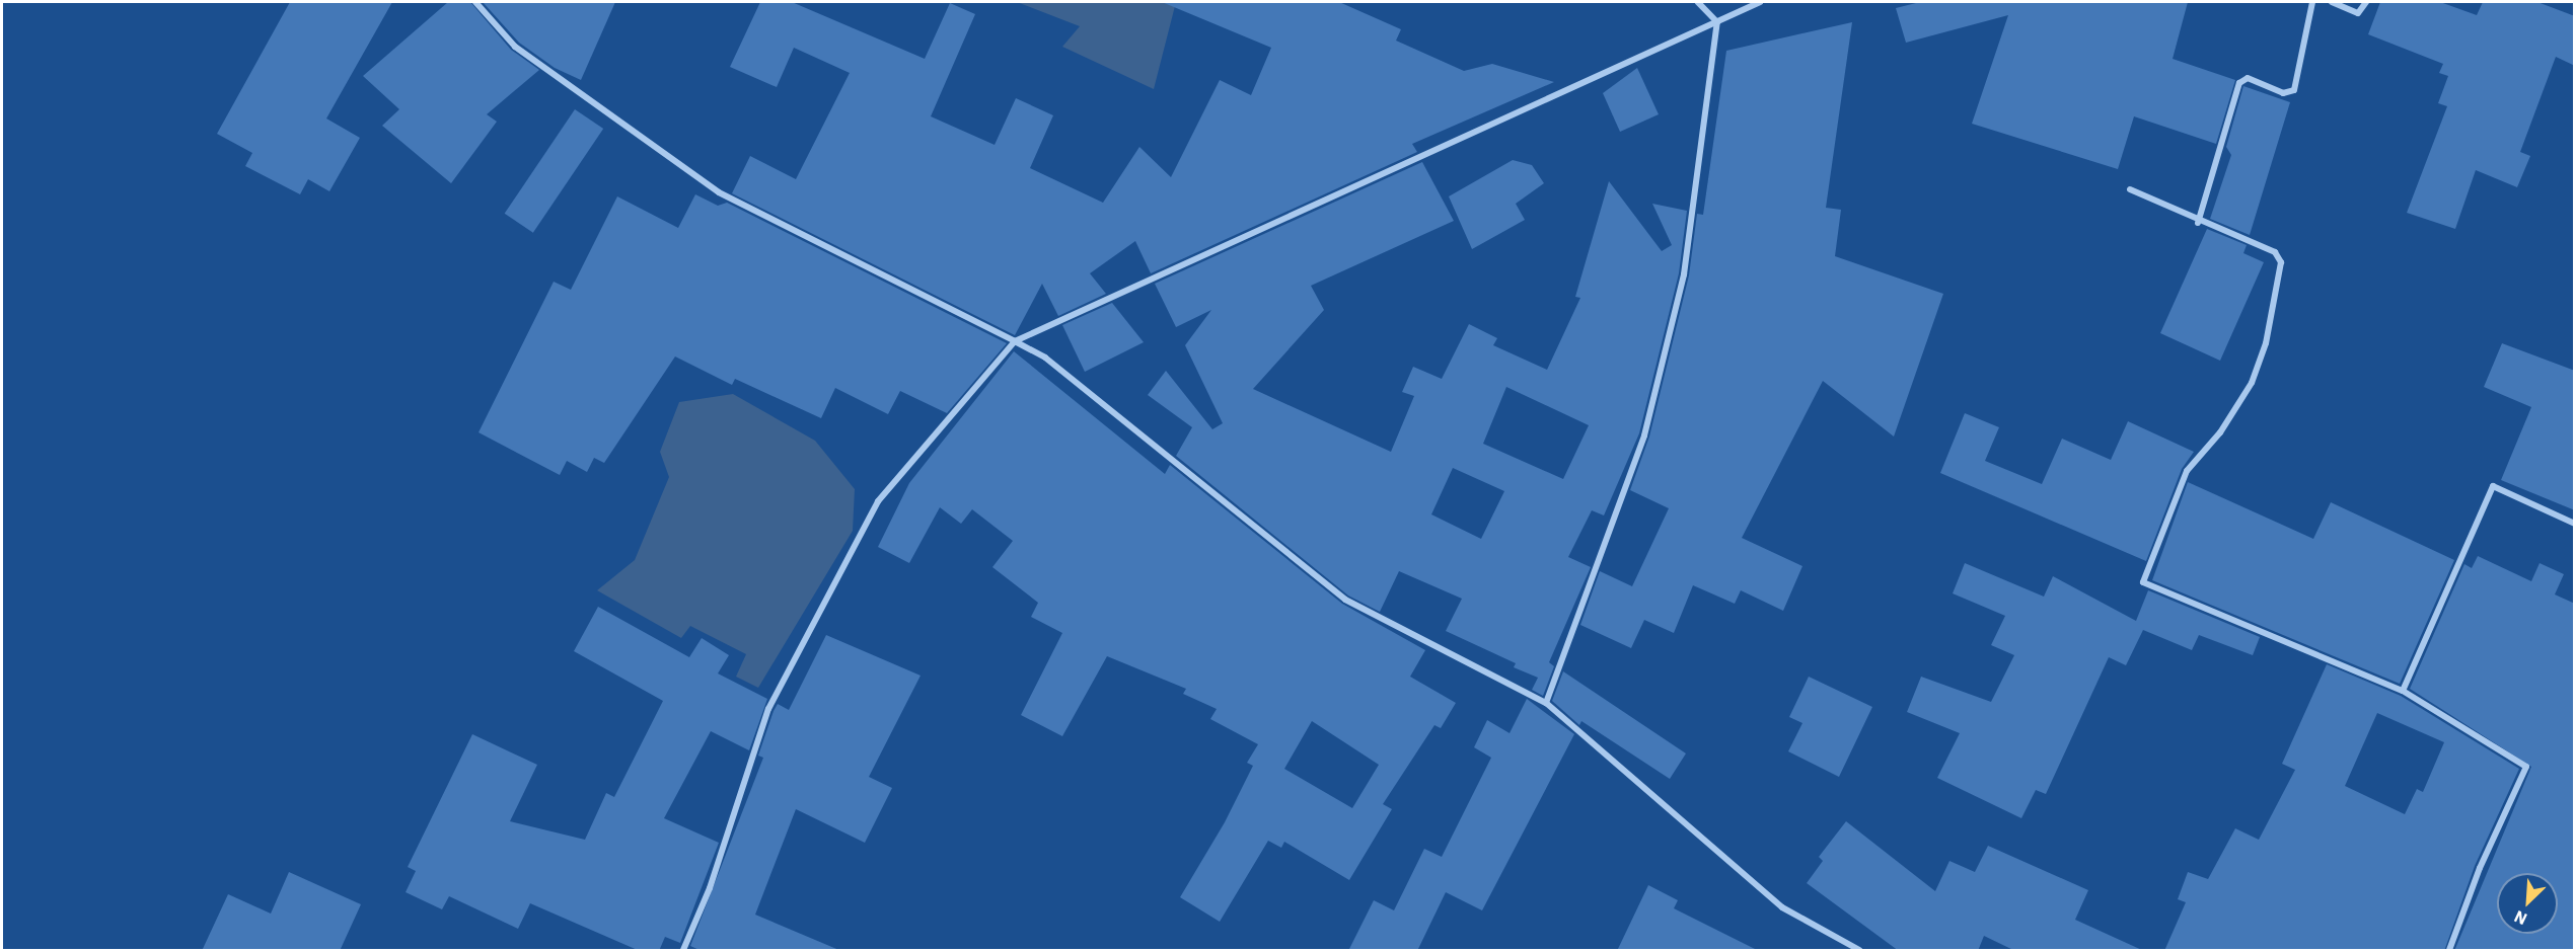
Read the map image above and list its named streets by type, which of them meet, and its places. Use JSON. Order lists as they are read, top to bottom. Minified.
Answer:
{"north":"bottom left"}
